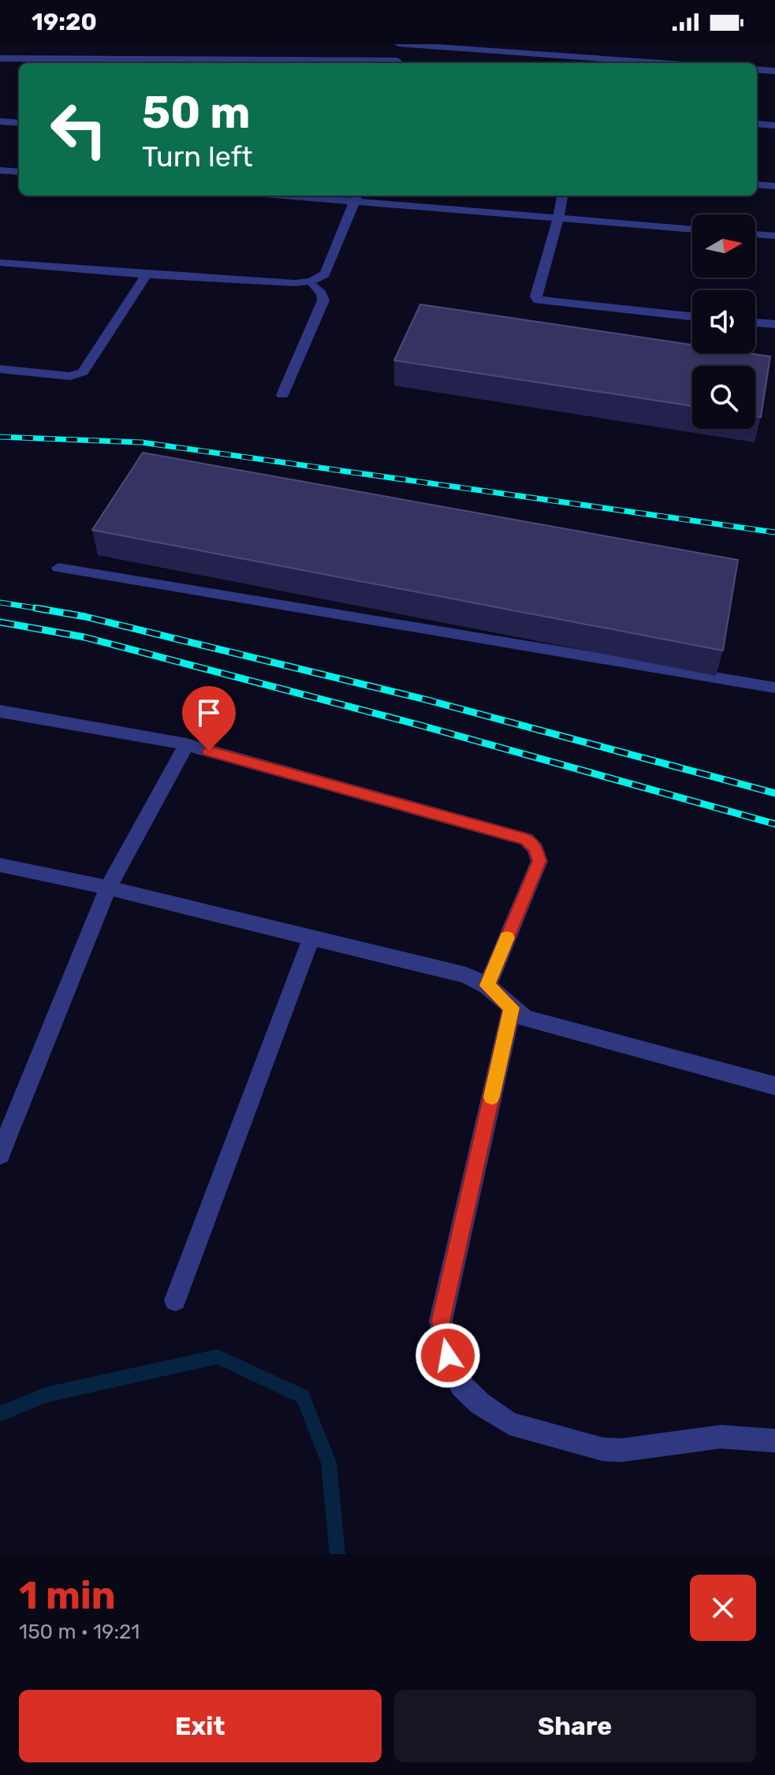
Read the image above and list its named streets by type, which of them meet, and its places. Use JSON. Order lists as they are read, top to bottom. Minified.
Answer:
{"north":"right","page":{"status":"19:20","turn":["50 m","Turn left"],"heading":["1 min","150 m · 19:21"],"buttons":["Exit","Share"]}}
